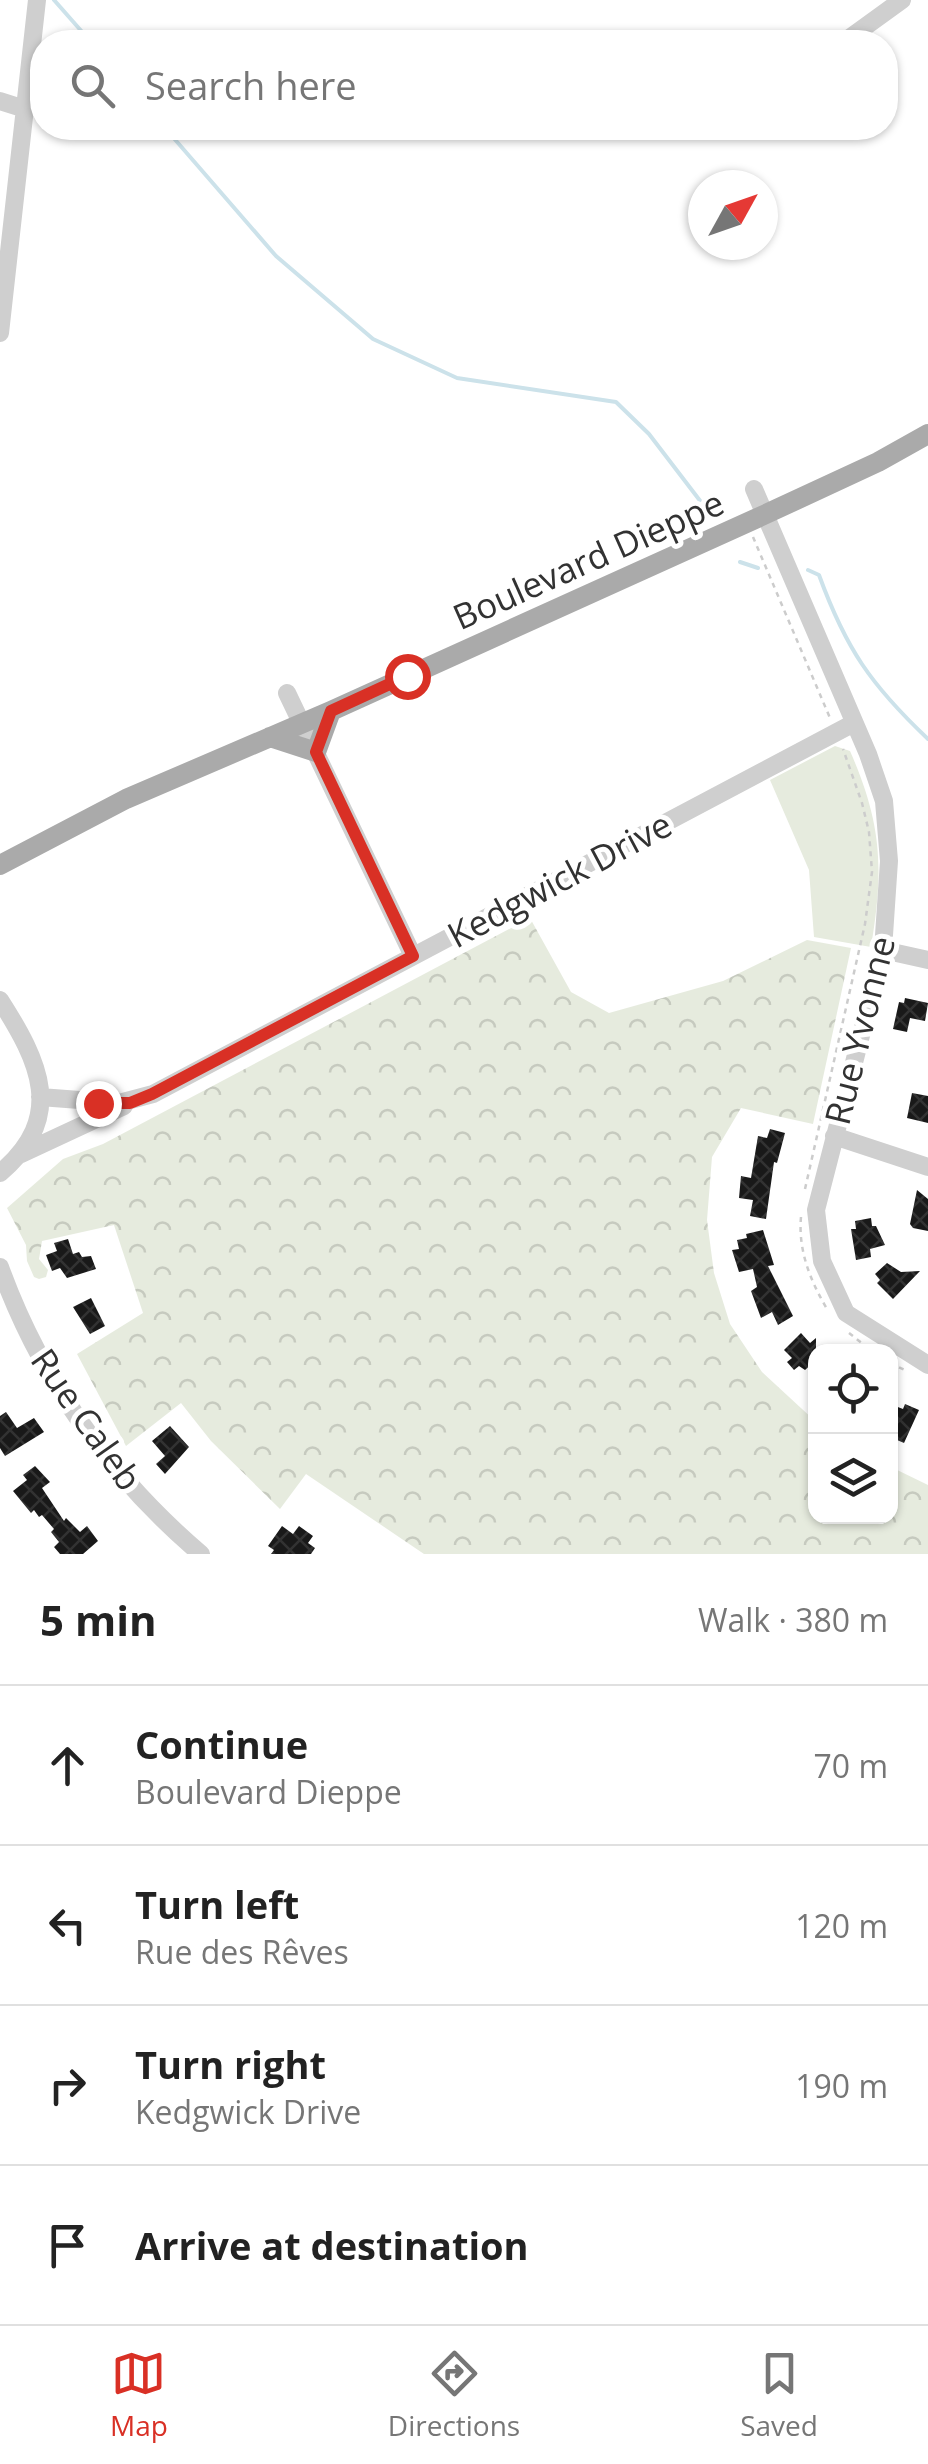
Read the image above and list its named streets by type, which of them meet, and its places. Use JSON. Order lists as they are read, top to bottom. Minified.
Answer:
{"streets":{"main road":["Boulevard Dieppe"],"street":["Kedgwick Drive","Rue Yvonne","Rue Caleb"]},"crossings":[["Boulevard Dieppe","Rue Yvonne"],["Kedgwick Drive","Rue Yvonne"]],"north":"top right","page":{"search":"Search here","heading":["5 min","Walk · 380 m"],"list":[["Continue","Boulevard Dieppe","70 m"],["Turn left","Rue des Rêves","120 m"],["Turn right","Kedgwick Drive","190 m"],"Arrive at destination"],"nav":["Map","Directions","Saved"]}}
